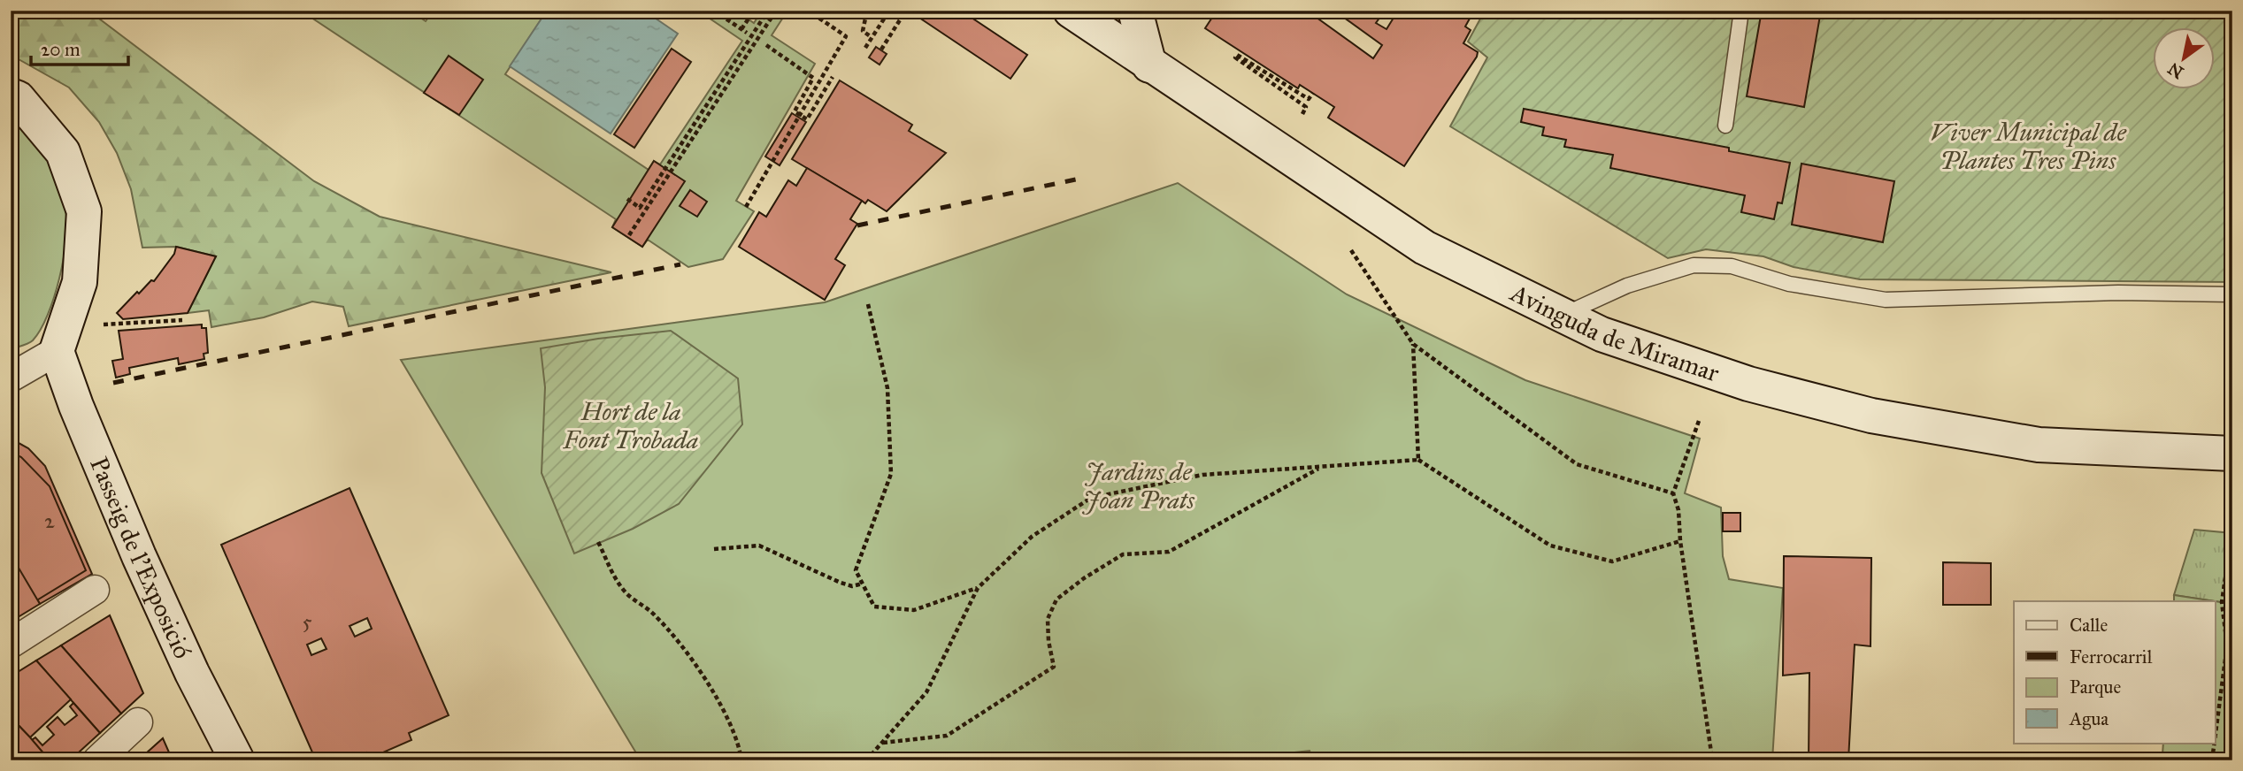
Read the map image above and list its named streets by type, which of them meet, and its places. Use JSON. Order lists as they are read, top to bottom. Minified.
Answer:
{"streets":{"street":["Avinguda de Miramar","Passeig de l'Exposició"]},"parks":["Viver Municipal de Plantes Tres Pins","Hort de la Font Trobada","Jardins de Joan Prats"],"house_numbers":["2","5"],"legend":["Calle","Ferrocarril","Parque","Agua"],"scale_bar":"20 m","north":"bottom left"}
